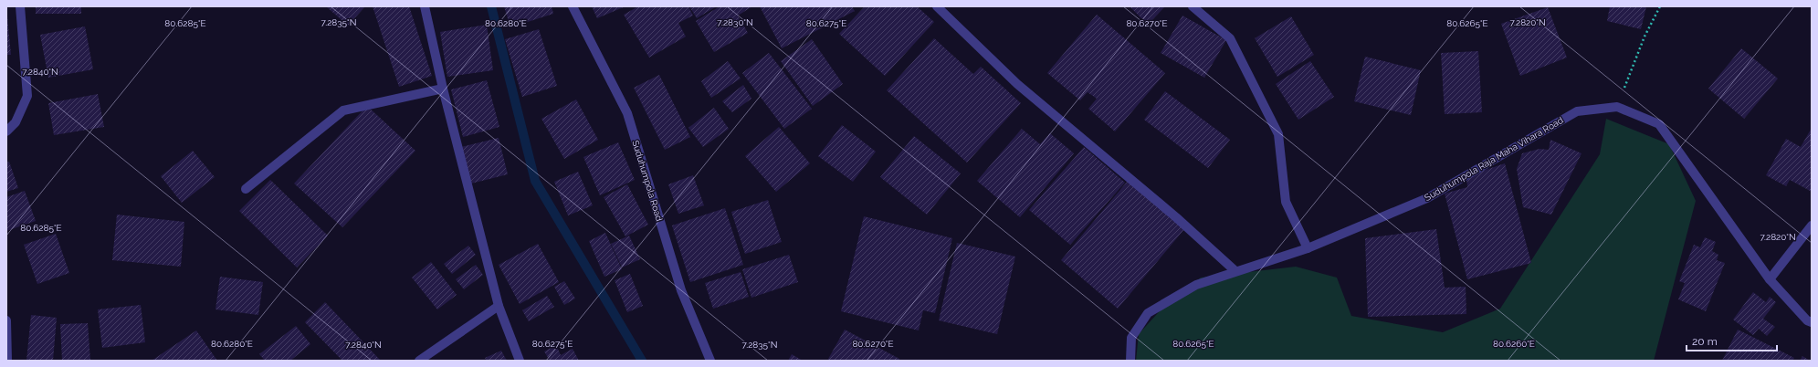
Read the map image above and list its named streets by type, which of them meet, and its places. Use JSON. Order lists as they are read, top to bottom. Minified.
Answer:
{"streets":{"street":["Suduhumpola Raja Maha Vihara Road","Suduhumpola Road"]},"scale_bar":"20 m","coordinates":["7.2835°N","7.2830°N","7.2820°N","80.6285°E","80.6280°E","80.6275°E","80.6270°E","80.6265°E","7.2840°N","80.6260°E"]}
